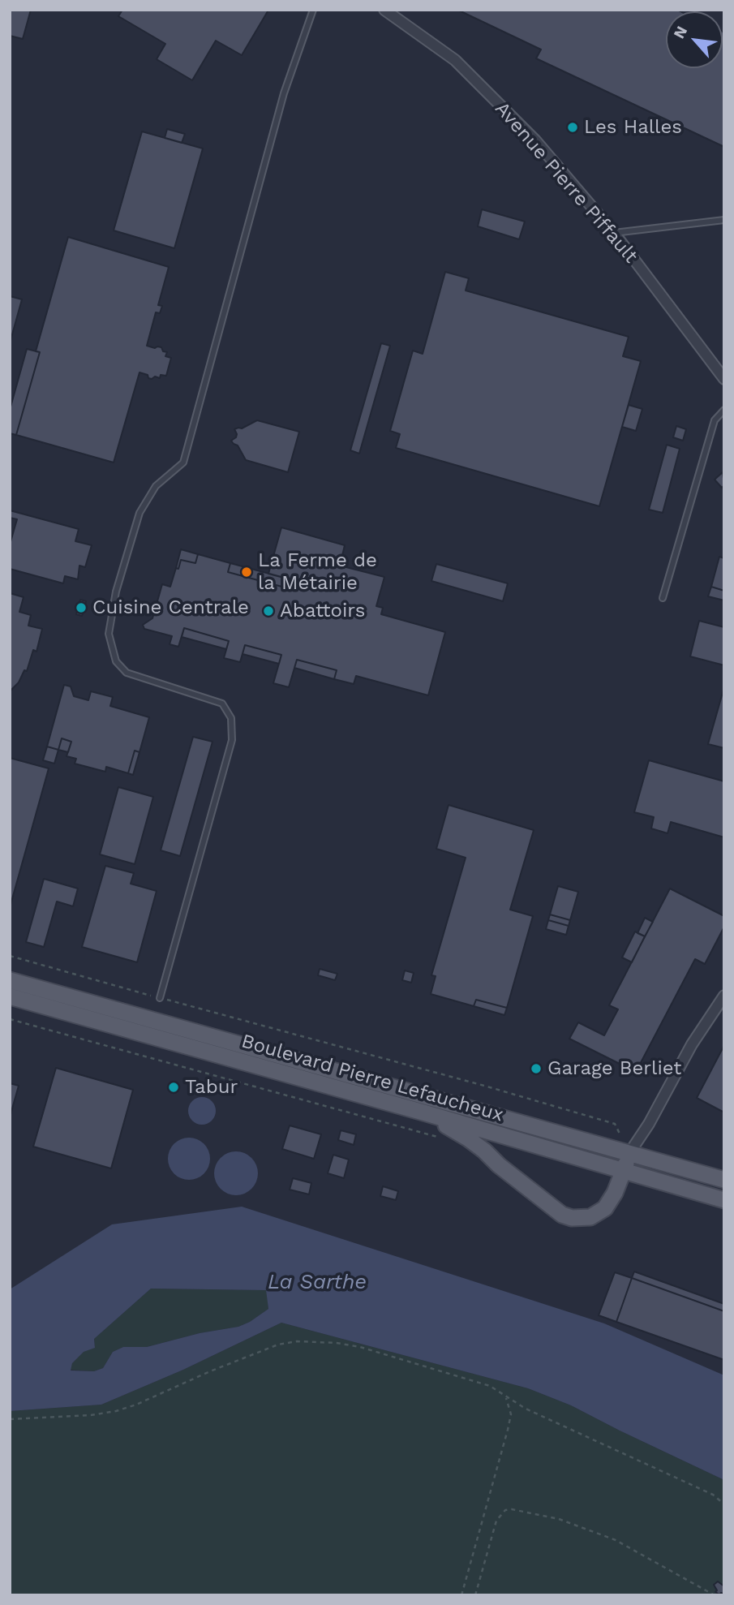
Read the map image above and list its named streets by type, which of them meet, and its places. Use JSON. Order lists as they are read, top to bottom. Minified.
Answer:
{"streets":{"main road":["Boulevard Pierre Lefaucheux"],"street":["Avenue Pierre Piffault"]},"water":["La Sarthe"],"places":["Les Halles","La Ferme de la Métairie","Cuisine Centrale","Abattoirs","Garage Berliet","Tabur"],"north":"top left"}
